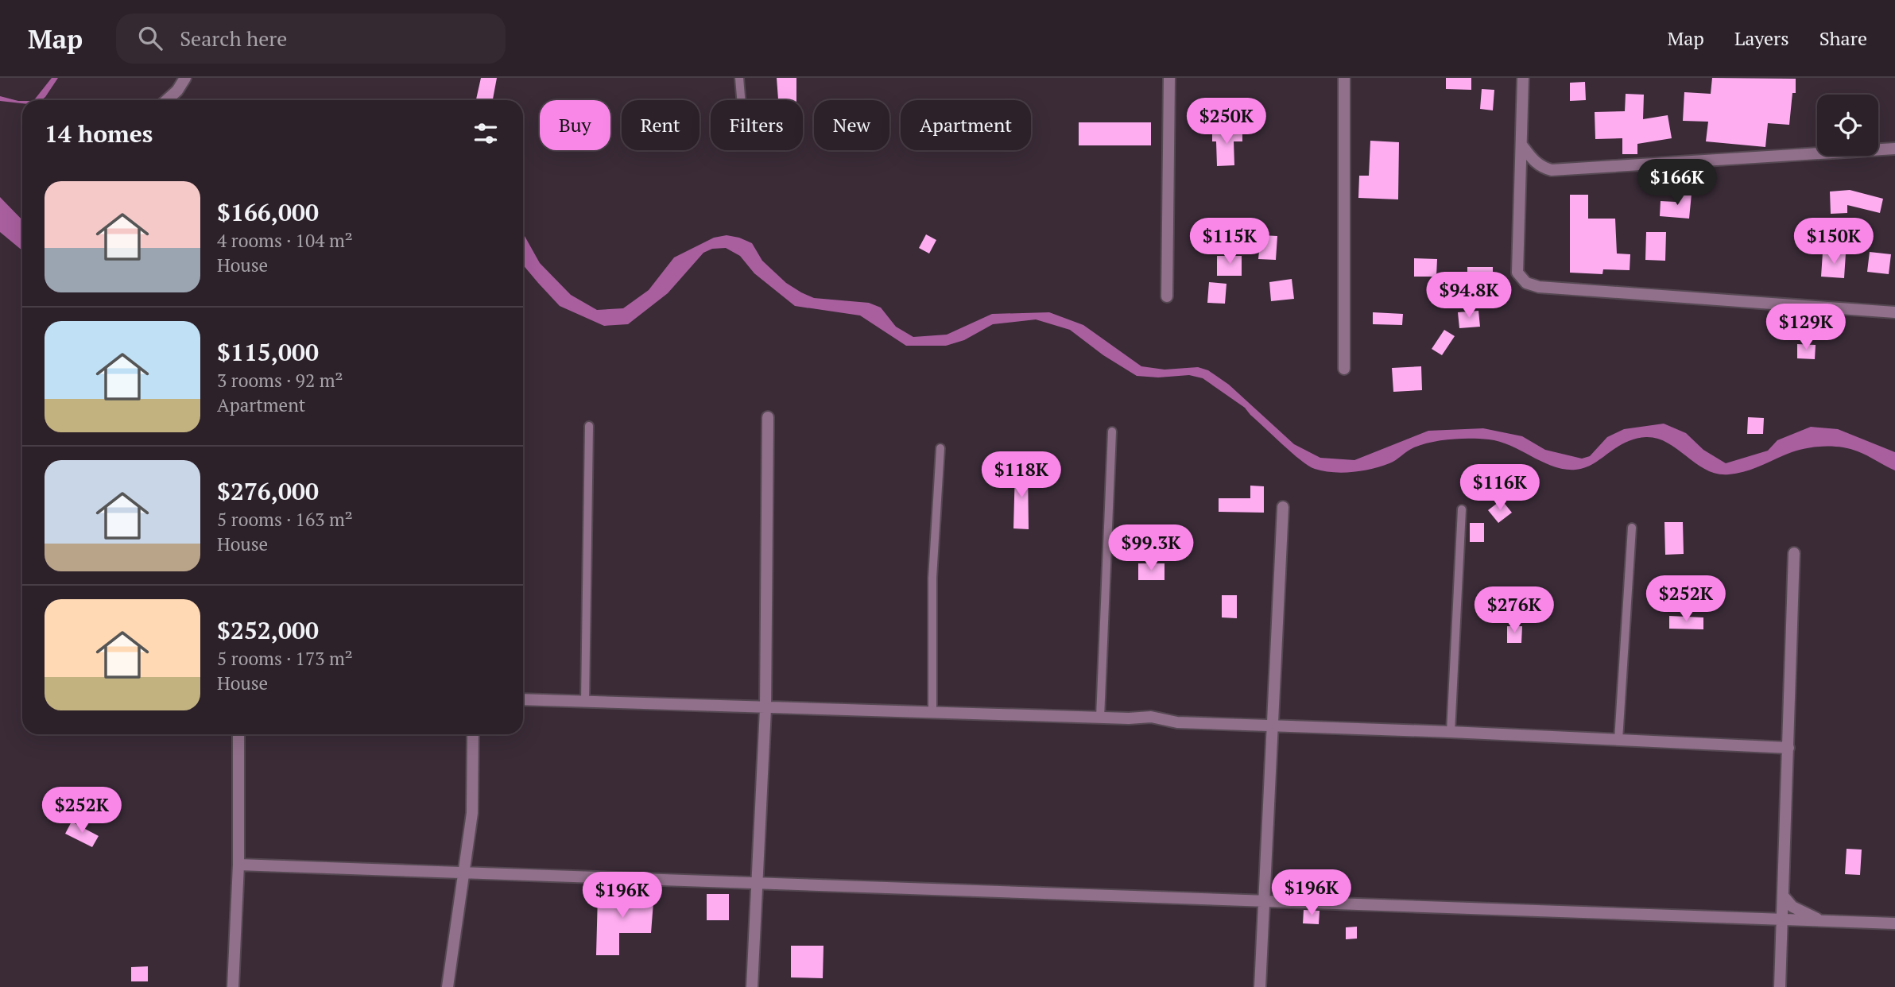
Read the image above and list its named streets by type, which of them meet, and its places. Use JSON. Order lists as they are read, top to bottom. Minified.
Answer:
{"page":{"header":"Map","search":"Search here","nav":["Map","Layers","Share"],"price":["$250K","$166K","$115K","$150K","$94.8K","$129K","$118K","$116K","$99.3K","$252K","$276K","$252K","$196K","$196K"],"chip":["Buy","Rent","Filters","New","Apartment"],"heading":"14 homes","list":[{"name":"$166,000","note":"4 rooms · 104 m² · House"},{"name":"$115,000","note":"3 rooms · 92 m² · Apartment"},{"name":"$276,000","note":"5 rooms · 163 m² · House"},{"name":"$252,000","note":"5 rooms · 173 m² · House"}]}}
